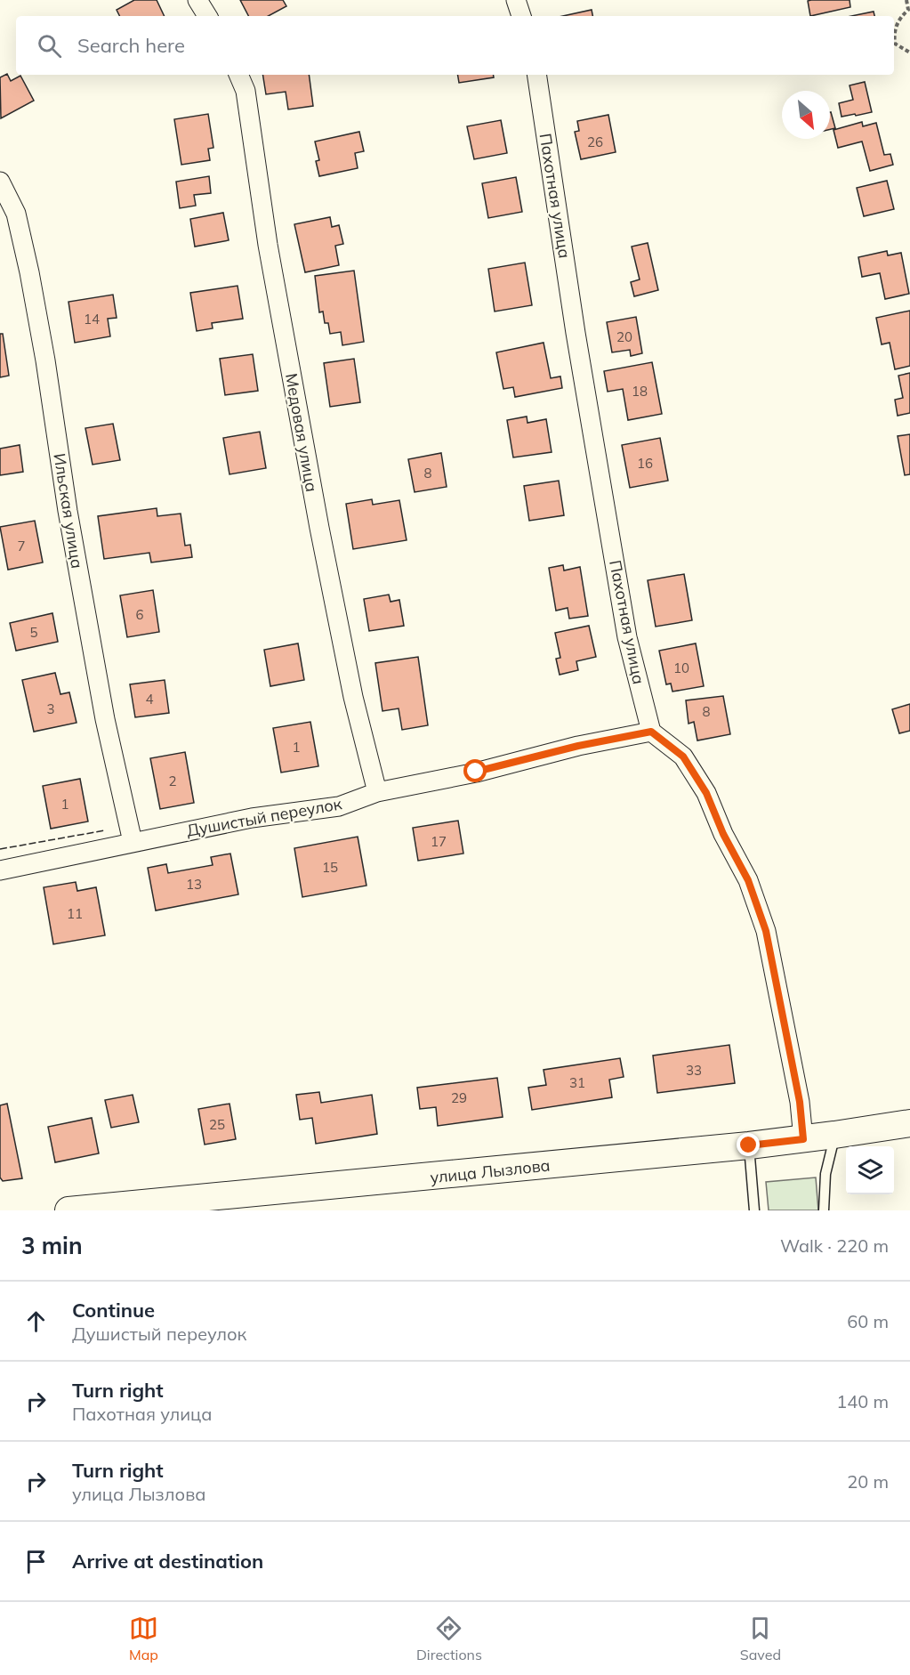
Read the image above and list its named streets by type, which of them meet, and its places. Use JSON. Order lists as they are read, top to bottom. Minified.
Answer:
{"streets":{"main road":["улица Лызлова"],"street":["Пахотная улица","Медовая улица","Ильская улица","Душистый переулок"]},"crossings":[["Пахотная улица","Душистый переулок"],["Медовая улица","Душистый переулок"],["Ильская улица","Душистый переулок"]],"house_numbers":["26","14","20","18","16","8","7","6","5","10","4","3","8","1","2","1","17","15","13","11","33","31","29","25"],"north":"bottom right","page":{"search":"Search here","heading":["3 min","Walk · 220 m"],"list":[["Continue","Душистый переулок","60 m"],["Turn right","Пахотная улица","140 m"],["Turn right","улица Лызлова","20 m"],"Arrive at destination"],"nav":["Map","Directions","Saved"]}}
